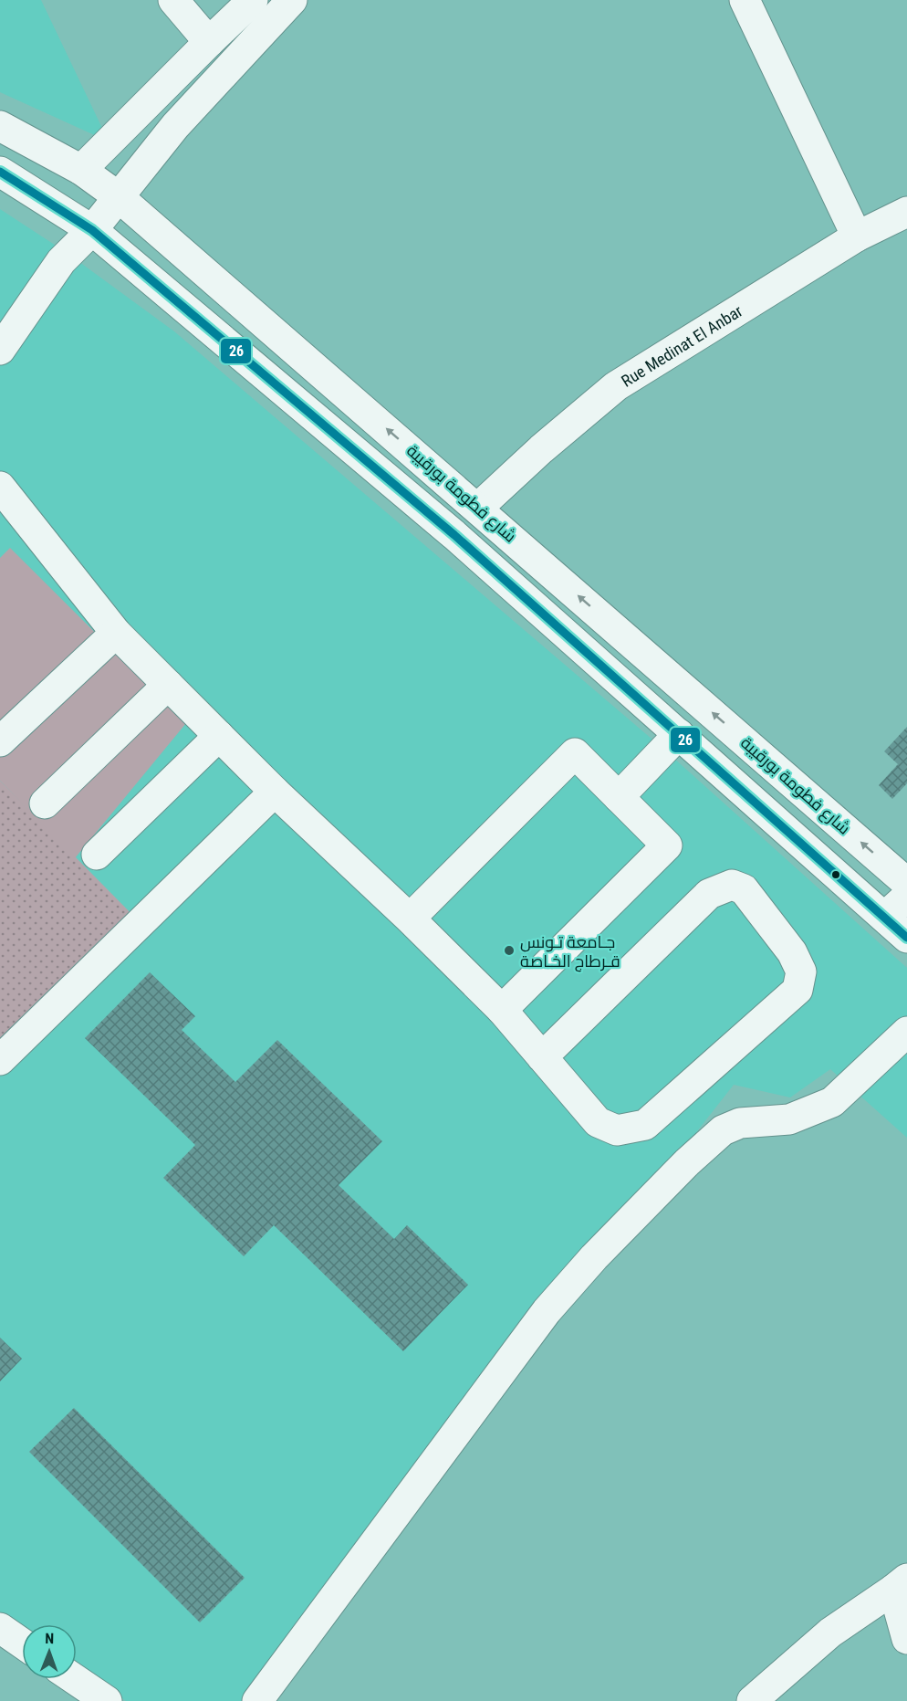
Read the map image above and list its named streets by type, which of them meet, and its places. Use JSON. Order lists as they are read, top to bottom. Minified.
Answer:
{"streets":{"street":["Rue Medinat El Anbar","شارع فطومة بورقيبة"]},"crossings":[["Rue Medinat El Anbar","شارع فطومة بورقيبة"]],"places":["جـامعة تـونس قـرطاج الخـاصة"],"lines":["transit line 26"],"north":"top"}
